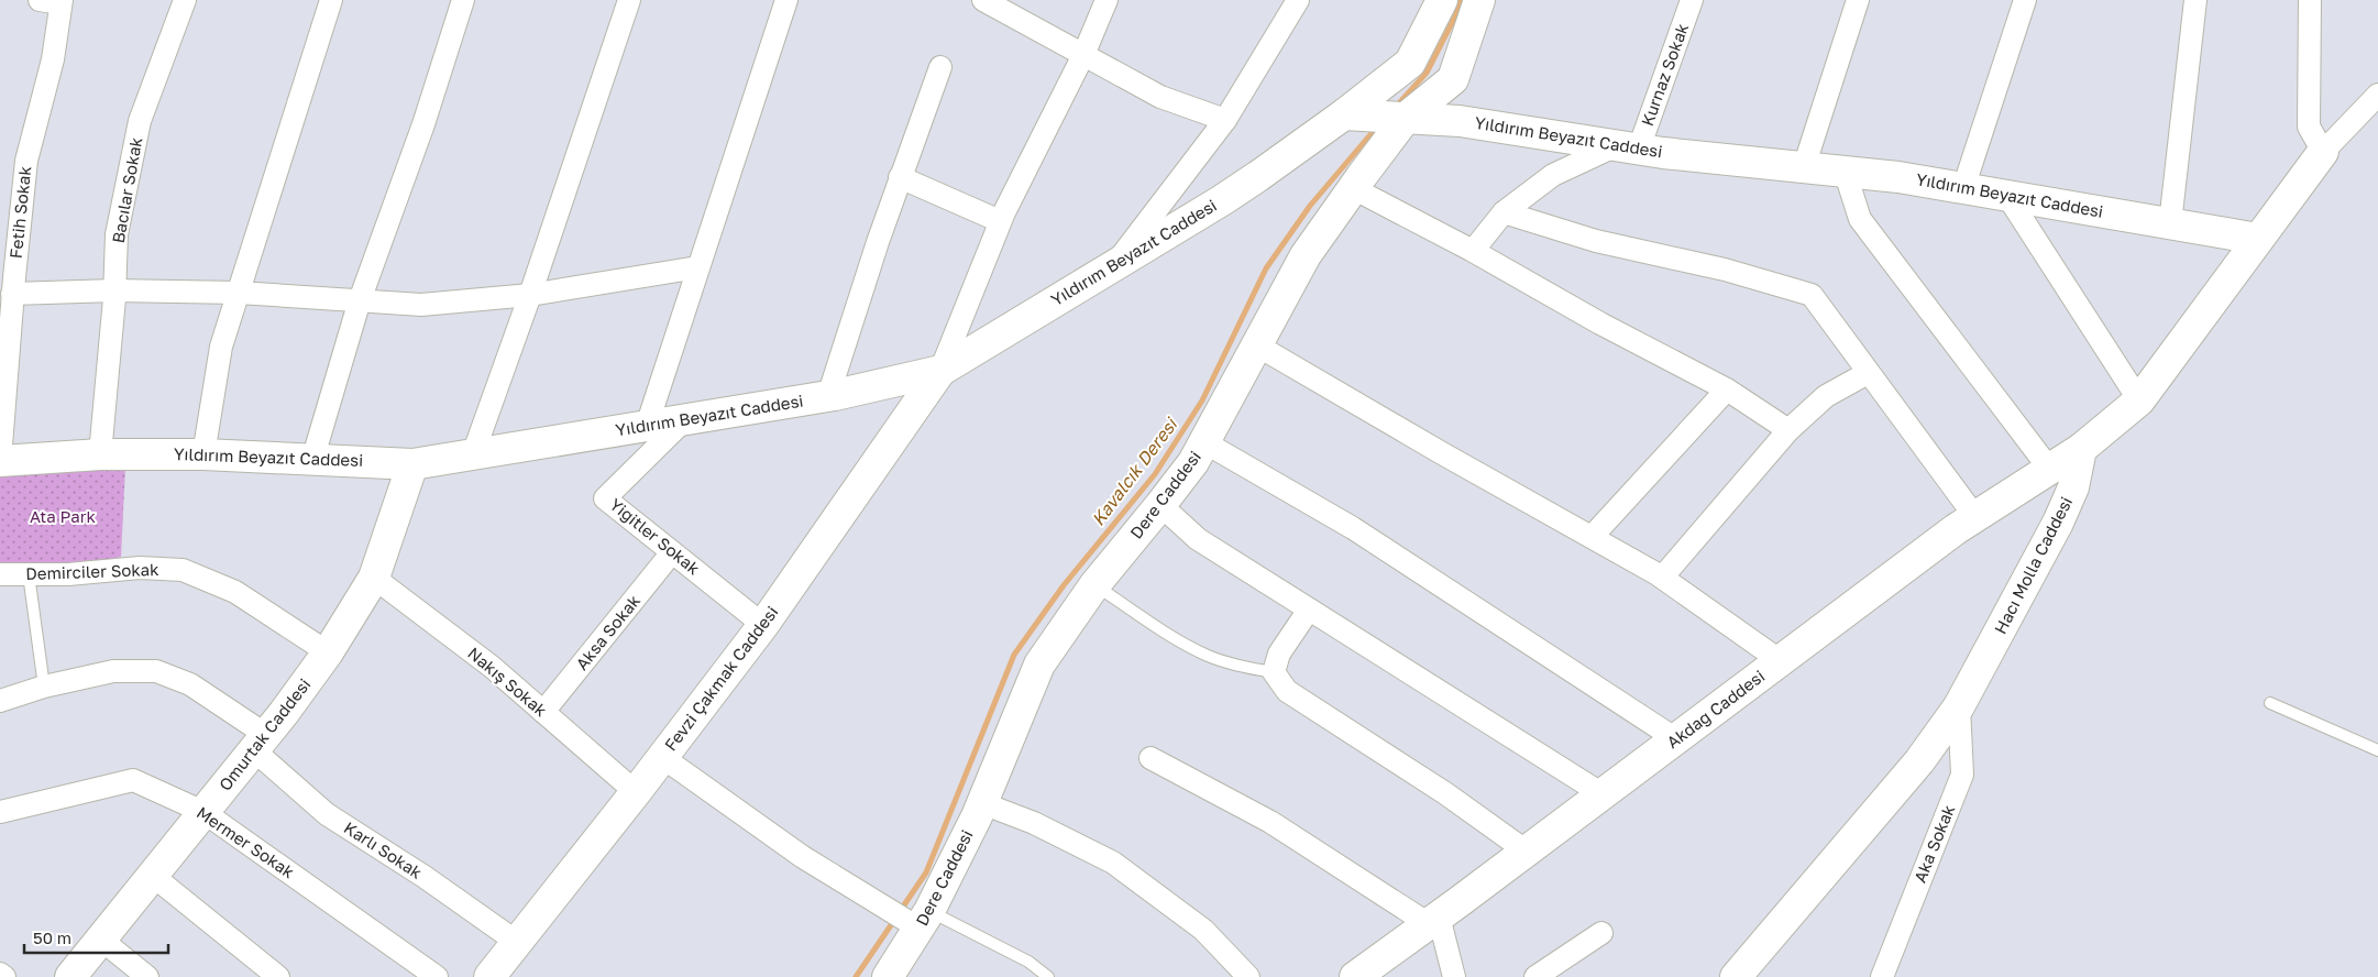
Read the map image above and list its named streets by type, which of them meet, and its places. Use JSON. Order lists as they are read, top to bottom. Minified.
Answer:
{"streets":{"street":["Kurnaz Sokak","Yıldırım Beyazıt Caddesi","Bacılar Sokak","Fetih Sokak","Dere Caddesi","Yiğitler Sokak","Hacı Molla Caddesi","Demirciler Sokak","Aksa Sokak","Fevzi Çakmak Caddesi","Nakış Sokak","Akdağ Caddesi","Omurtak Caddesi","Mermer Sokak","Aka Sokak","Karlı Sokak"]},"crossings":[["Kurnaz Sokak","Yıldırım Beyazıt Caddesi"],["Yıldırım Beyazıt Caddesi","Bacılar Sokak"],["Yıldırım Beyazıt Caddesi","Fetih Sokak"],["Yıldırım Beyazıt Caddesi","Dere Caddesi"],["Yıldırım Beyazıt Caddesi","Yiğitler Sokak"],["Yıldırım Beyazıt Caddesi","Fevzi Çakmak Caddesi"],["Yıldırım Beyazıt Caddesi","Omurtak Caddesi"],["Yiğitler Sokak","Aksa Sokak"],["Yiğitler Sokak","Fevzi Çakmak Caddesi"],["Hacı Molla Caddesi","Akdağ Caddesi"],["Hacı Molla Caddesi","Aka Sokak"],["Demirciler Sokak","Omurtak Caddesi"],["Aksa Sokak","Nakış Sokak"],["Fevzi Çakmak Caddesi","Nakış Sokak"],["Fevzi Çakmak Caddesi","Karlı Sokak"],["Nakış Sokak","Omurtak Caddesi"],["Omurtak Caddesi","Mermer Sokak"],["Omurtak Caddesi","Karlı Sokak"]],"water":["Kavalcık Deresi"],"parks":["Ata Park"],"scale_bar":"50 m"}
